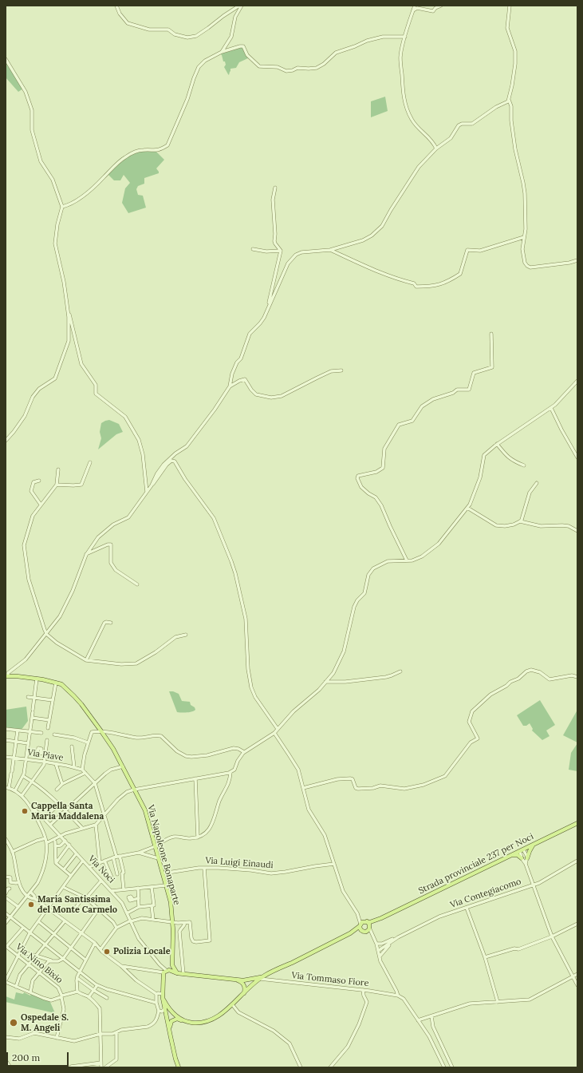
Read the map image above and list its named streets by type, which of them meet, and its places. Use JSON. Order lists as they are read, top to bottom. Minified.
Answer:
{"streets":{"main road":["Via Napoleone Bonaparte","Strada provinciale 237 per Noci"],"street":["Via Piave","Via Luigi Einaudi","Via Noci","Via Contegiacomo","Via Nino Bixio","Via Tommaso Fiore"]},"crossings":[["Via Napoleone Bonaparte","Via Luigi Einaudi"]],"places":["Cappella Santa Maria Maddalena","Maria Santissima del Monte Carmelo","Polizia Locale","Ospedale S. M. Angeli"],"scale_bar":"200 m"}
